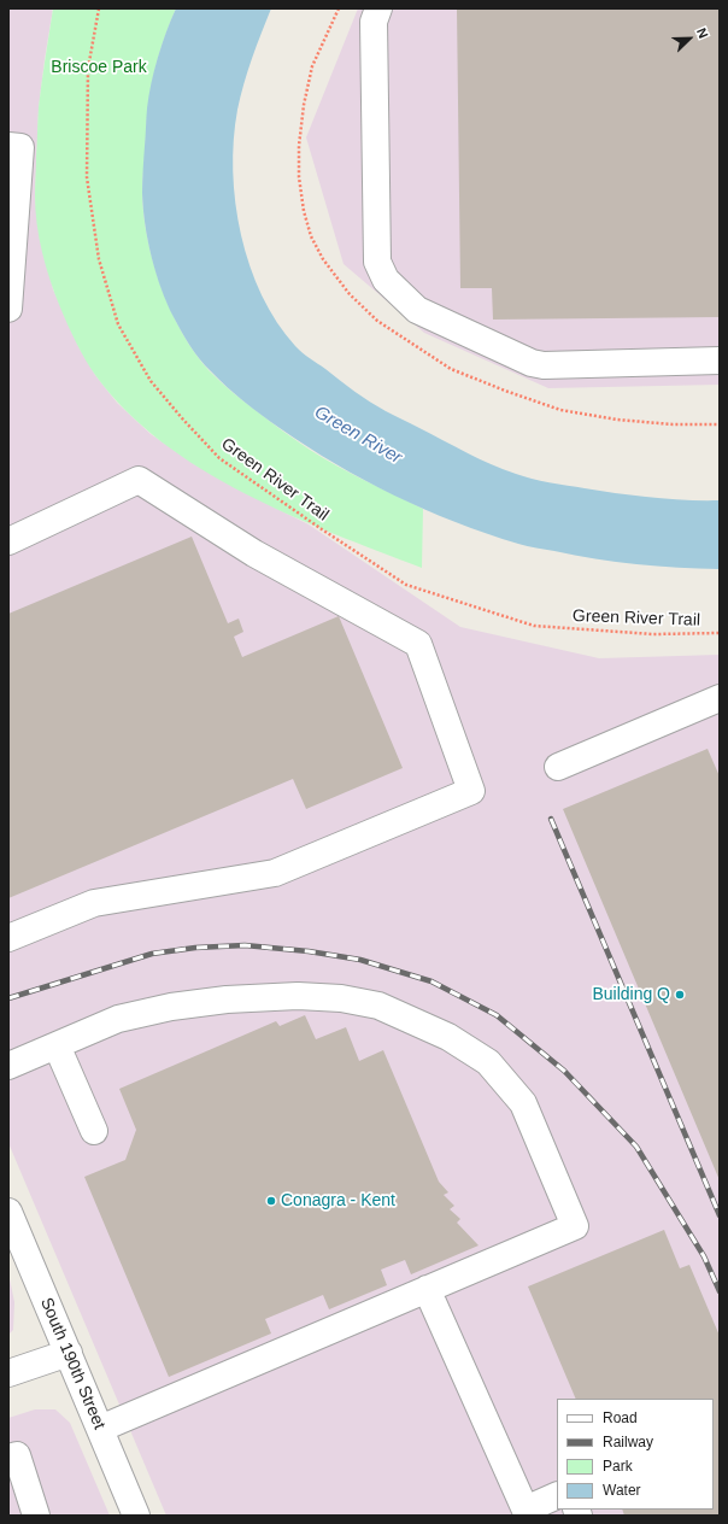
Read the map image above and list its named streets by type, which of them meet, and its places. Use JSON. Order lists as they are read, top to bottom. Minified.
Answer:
{"streets":{"street":["South 190th Street"],"path":["Green River Trail"]},"water":["Green River"],"parks":["Briscoe Park"],"places":["Building Q","Conagra - Kent"],"legend":["Road","Railway","Park","Water"],"north":"top right"}
